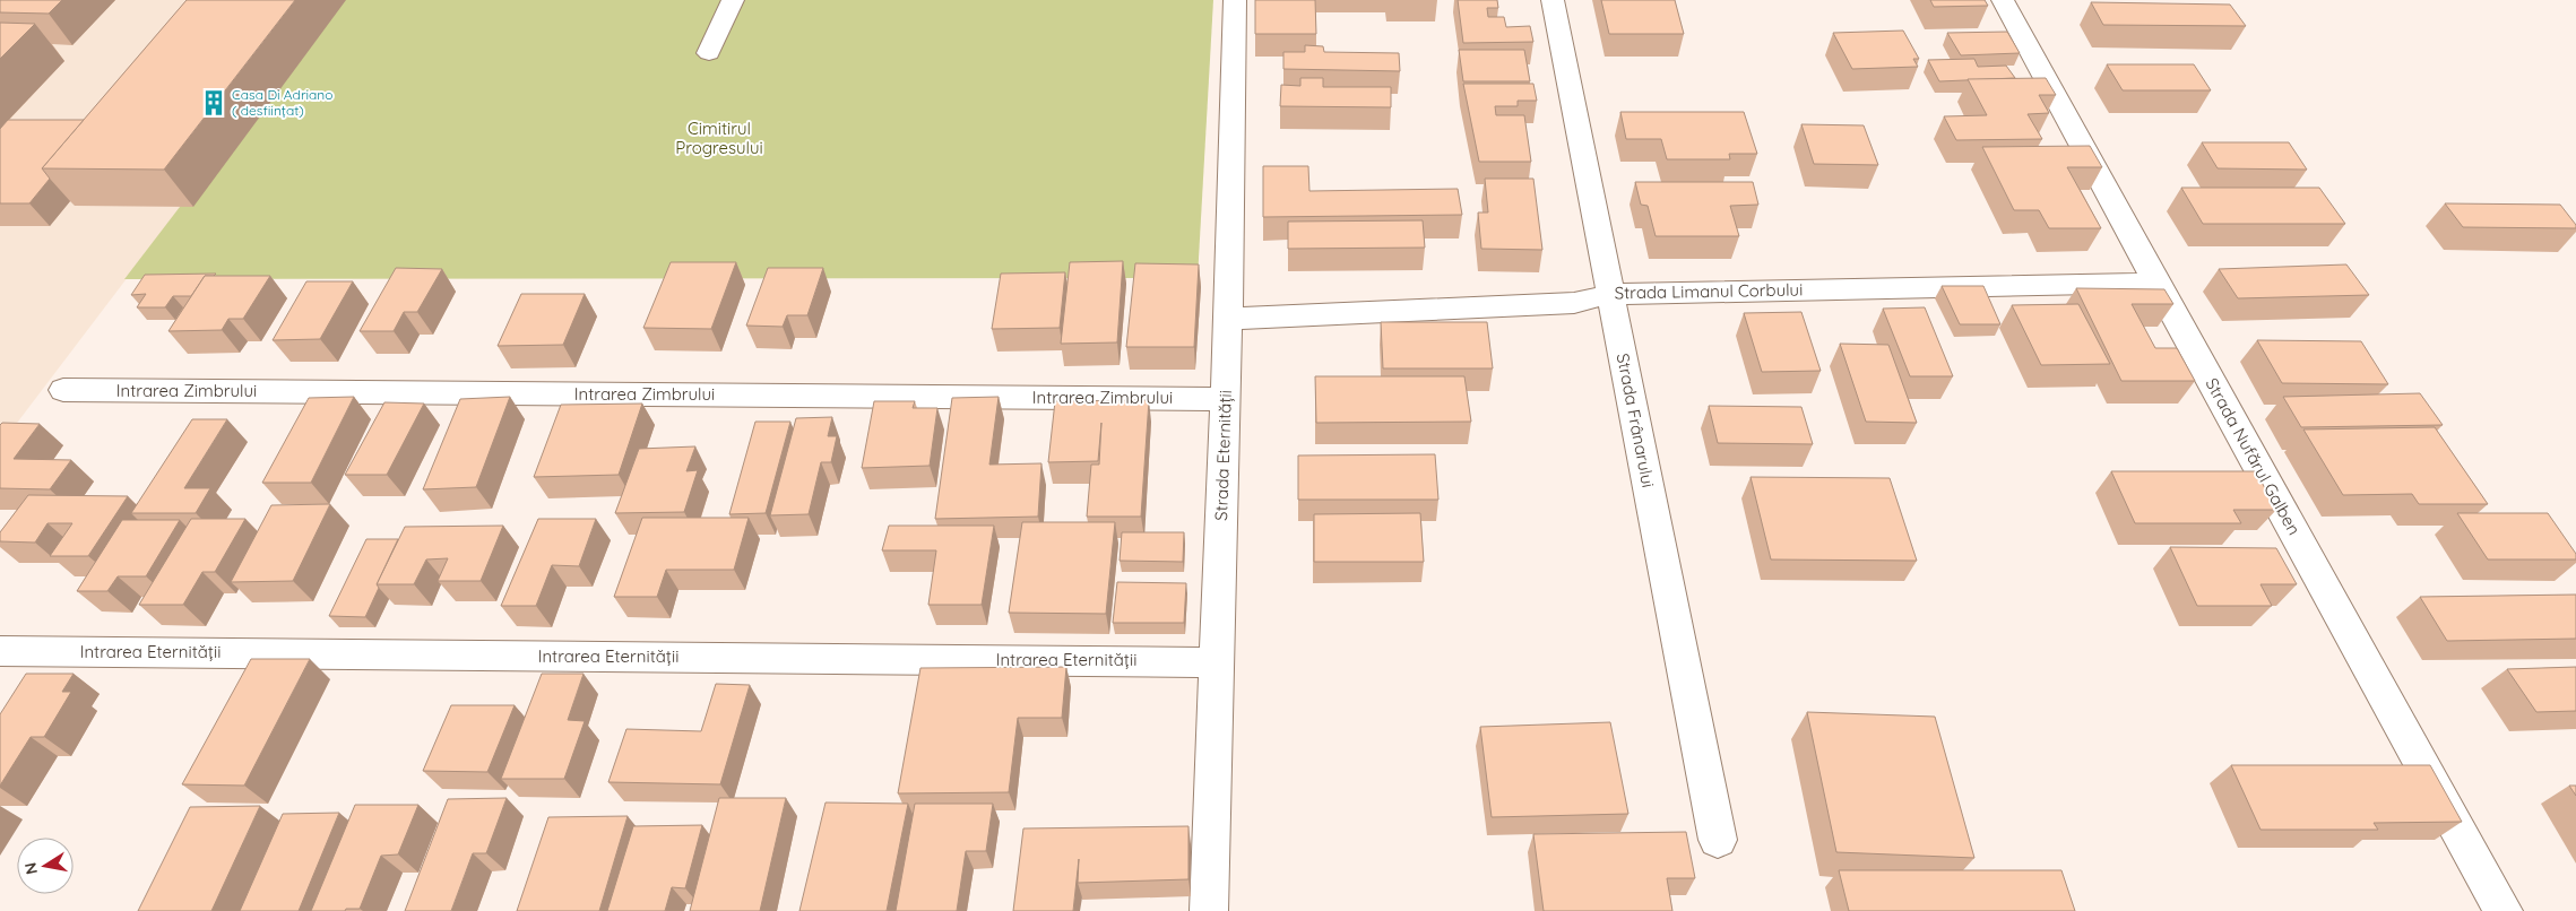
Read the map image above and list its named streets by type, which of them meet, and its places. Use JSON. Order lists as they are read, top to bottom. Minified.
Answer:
{"streets":{"street":["Strada Limanul Corbului","Intrarea Zimbrului","Strada Frânarului","Strada Eternității","Strada Nufărul Galben","Intrarea Eternității"]},"crossings":[["Strada Limanul Corbului","Strada Frânarului"],["Strada Limanul Corbului","Strada Eternității"],["Strada Limanul Corbului","Strada Nufărul Galben"],["Intrarea Zimbrului","Strada Eternității"],["Strada Eternității","Intrarea Eternității"]],"parks":["Cimitirul Progresului"],"places":{"building":["Casa Di Adriano ( desființat)"]},"north":"left"}
